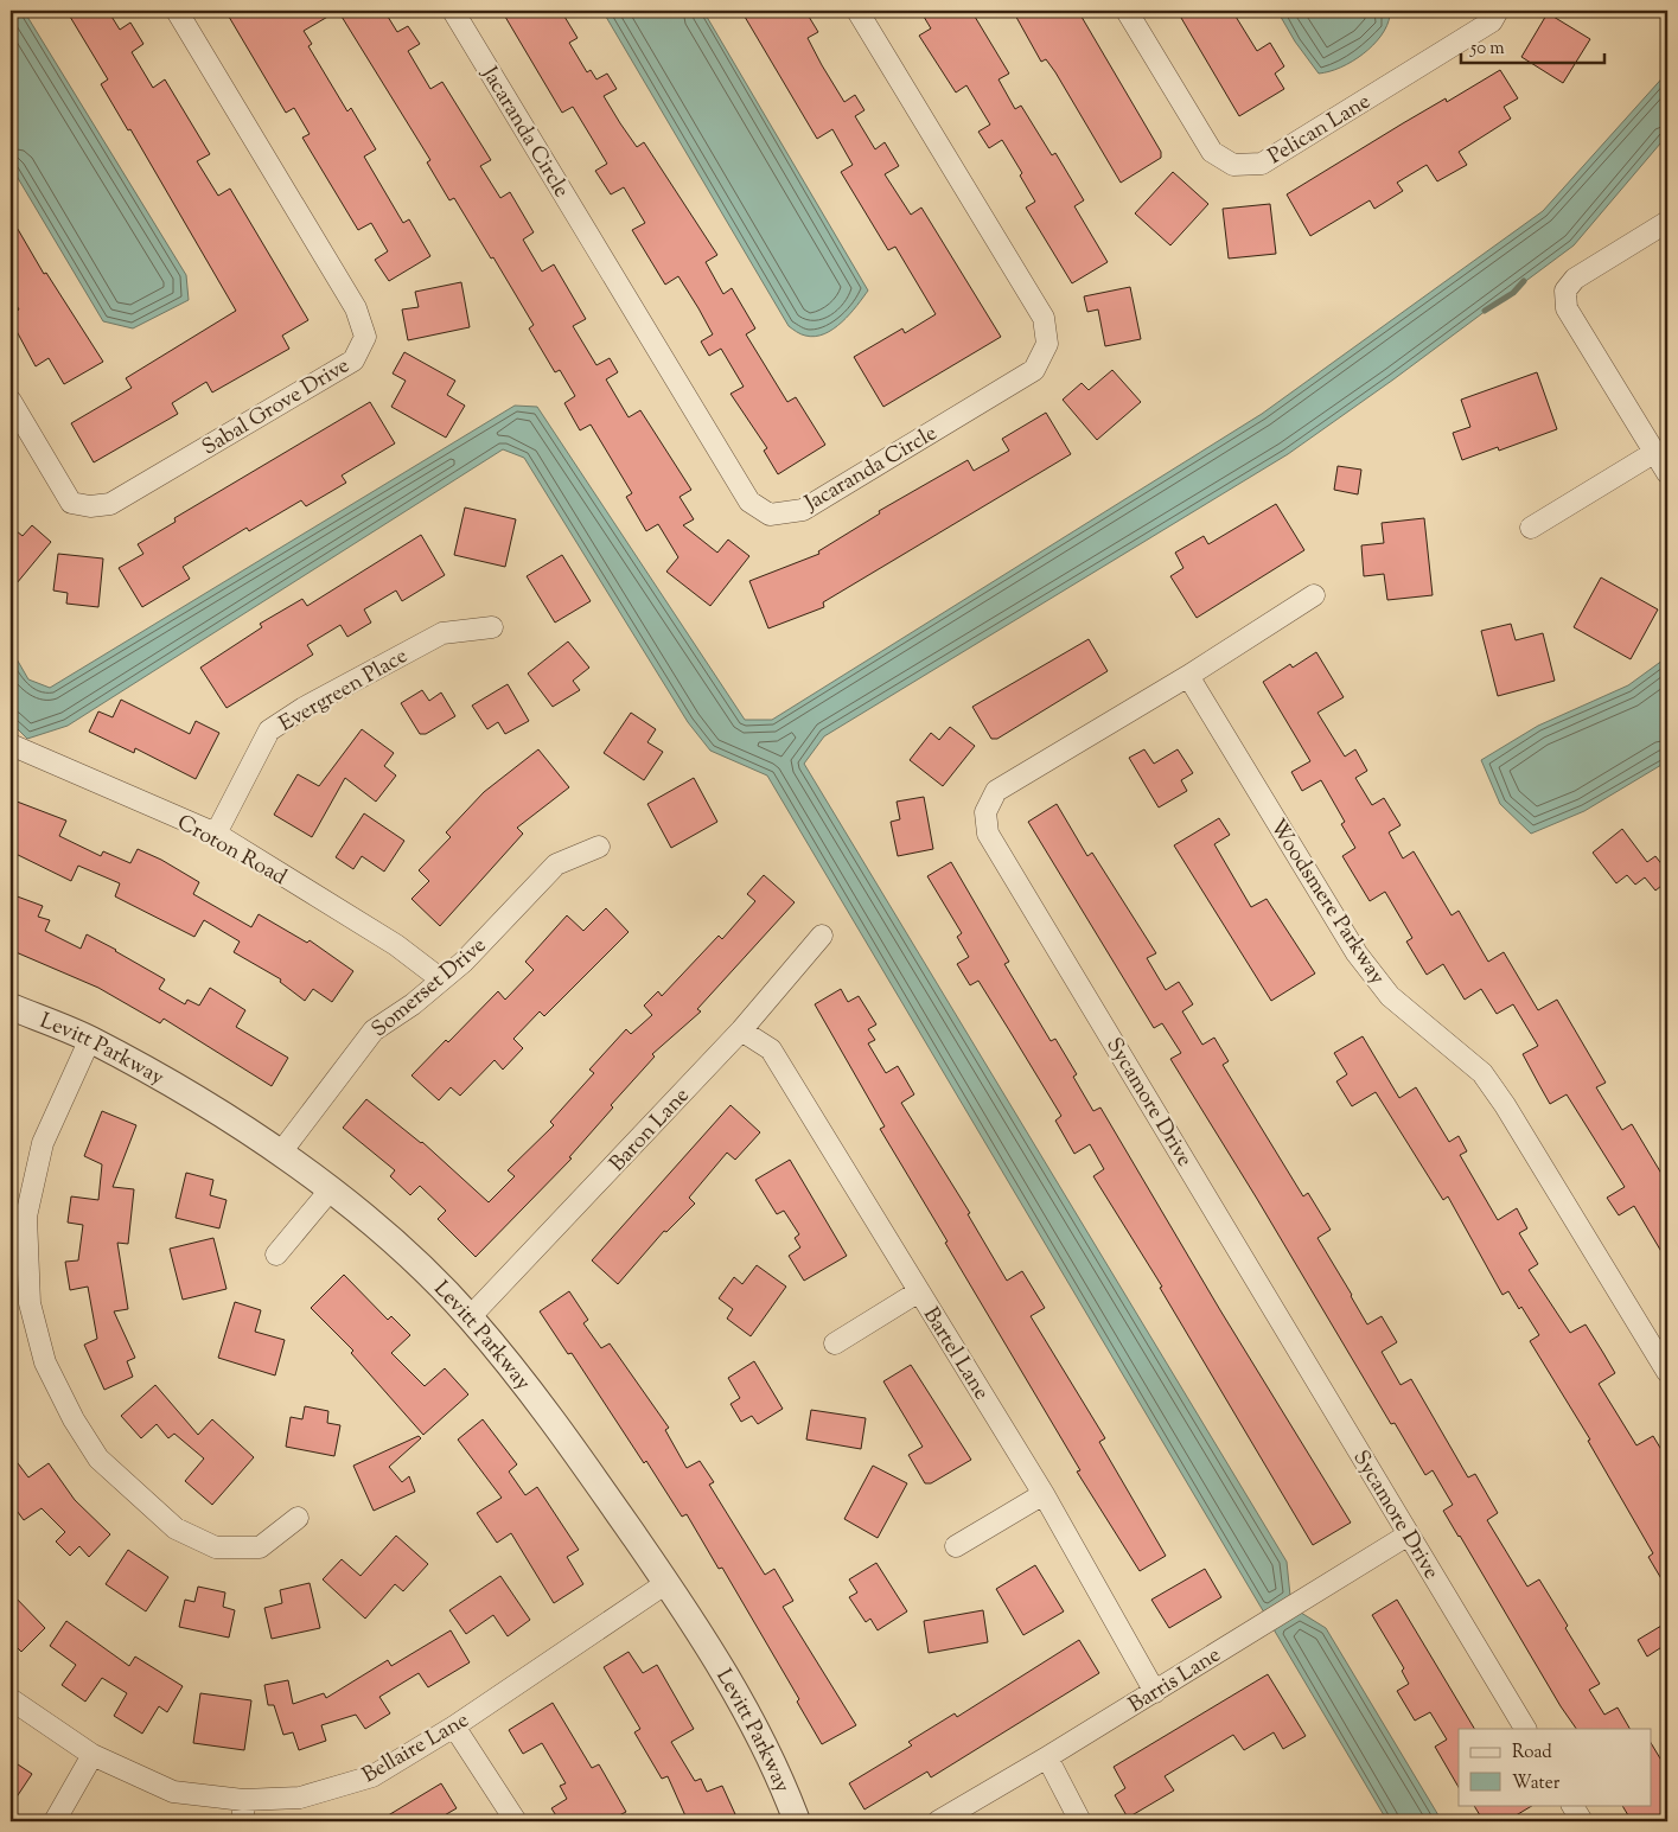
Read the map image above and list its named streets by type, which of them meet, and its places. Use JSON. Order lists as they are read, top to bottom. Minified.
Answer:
{"streets":{"street":["Pelican Lane","Jacaranda Circle","Sabal Grove Drive","Evergreen Place","Croton Road","Woodsmere Parkway","Somerset Drive","Levitt Parkway","Sycamore Drive","Baron Lane","Bartel Lane","Barris Lane","Bellaire Lane"]},"crossings":[["Evergreen Place","Croton Road"],["Croton Road","Somerset Drive"],["Woodsmere Parkway","Sycamore Drive"],["Somerset Drive","Levitt Parkway"],["Levitt Parkway","Baron Lane"],["Levitt Parkway","Bellaire Lane"],["Sycamore Drive","Barris Lane"],["Baron Lane","Bartel Lane"],["Bartel Lane","Barris Lane"]],"legend":["Road","Water"],"scale_bar":"50 m"}
